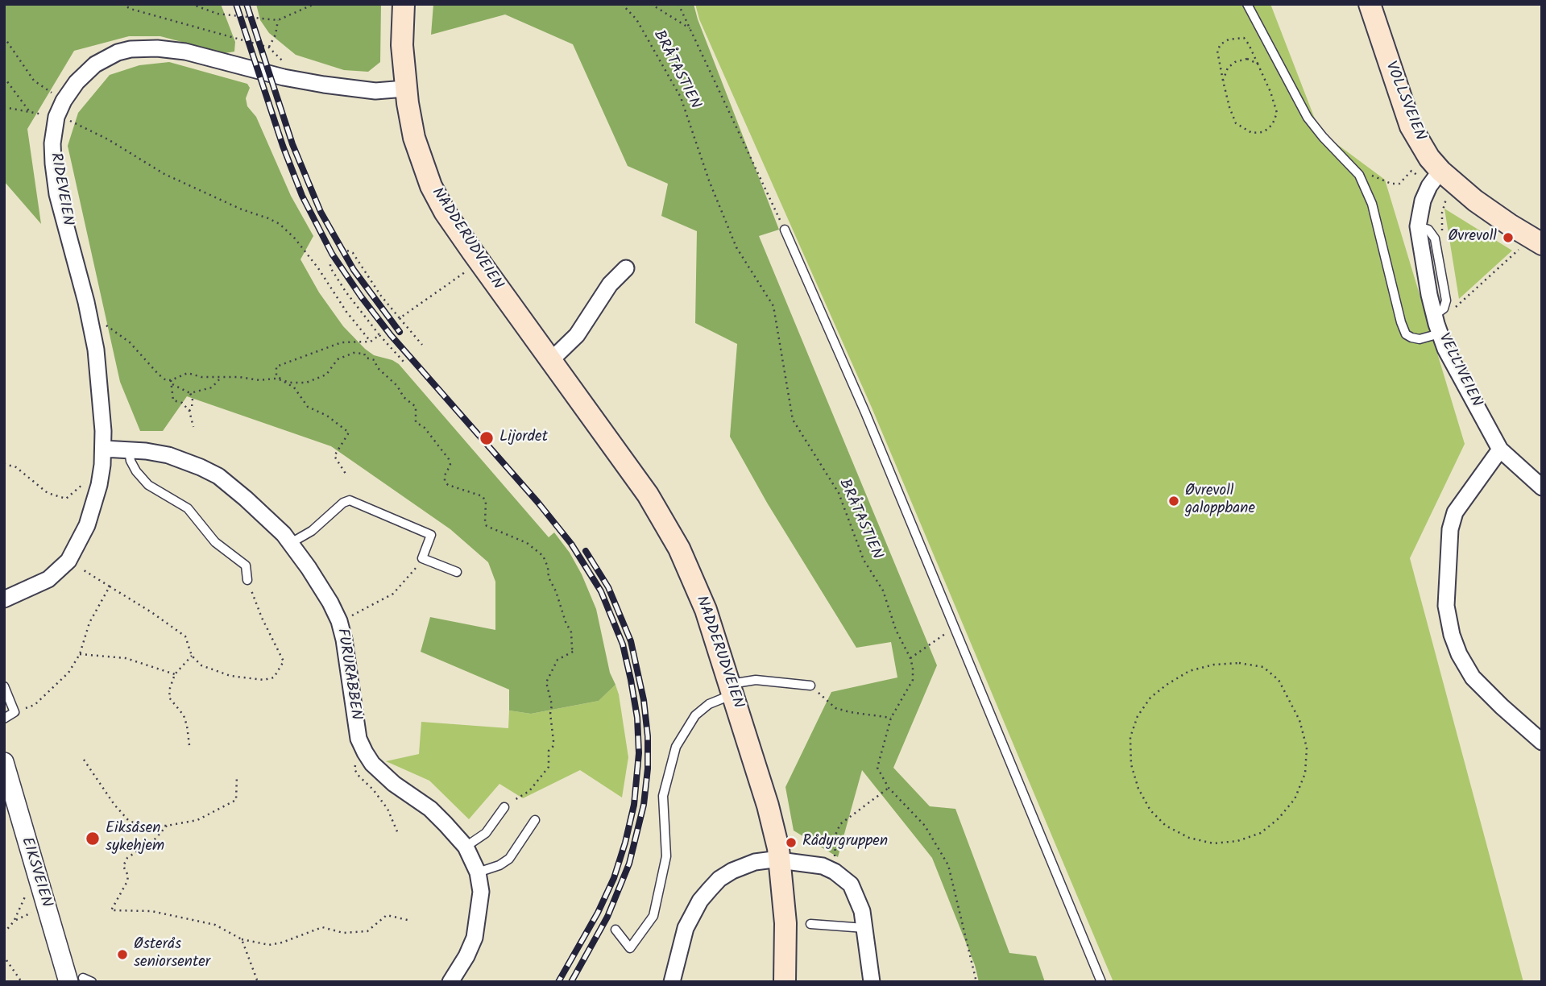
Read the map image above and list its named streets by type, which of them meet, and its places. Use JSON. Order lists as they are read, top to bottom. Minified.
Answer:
{"streets":{"main road":["VOLLSVEIEN","NADDERUDVEIEN"],"street":["RIDEVEIEN","VELLIVEIEN","FURURABBEN","EIKSVEIEN"],"path":["BRÅTASTIEN"]},"crossings":[["VOLLSVEIEN","VELLIVEIEN"],["RIDEVEIEN","NADDERUDVEIEN"],["RIDEVEIEN","FURURABBEN"]],"places":["Øvrevoll","Lijordet","Øvrevoll galoppbane","Eiksåsen sykehjem","Rådyrgruppen","Østerås seniorsenter"]}
